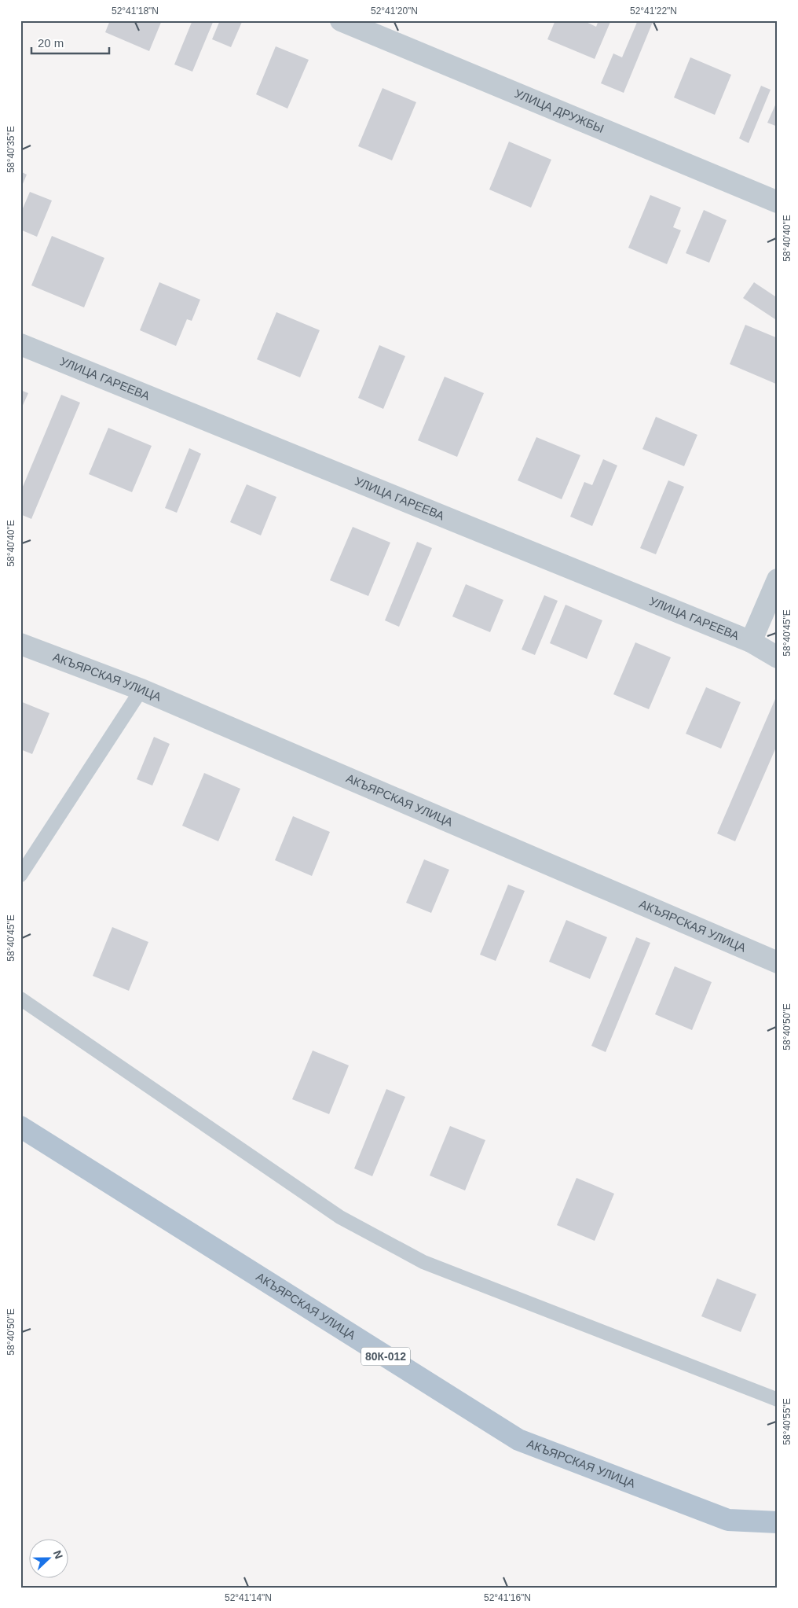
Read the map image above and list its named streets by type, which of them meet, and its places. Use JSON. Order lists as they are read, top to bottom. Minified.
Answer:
{"streets":{"main road":["АКЪЯРСКАЯ УЛИЦА","80К-012"],"street":["УЛИЦА ДРУЖБЫ","УЛИЦА ГАРЕЕВА"]},"scale_bar":"20 m","north":"right","coordinates":["52°41'18\"N","52°41'20\"N","52°41'22\"N","58°40'35\"E","58°40'40\"E","58°40'45\"E","58°40'50\"E","58°40'55\"E","52°41'14\"N","52°41'16\"N"]}
